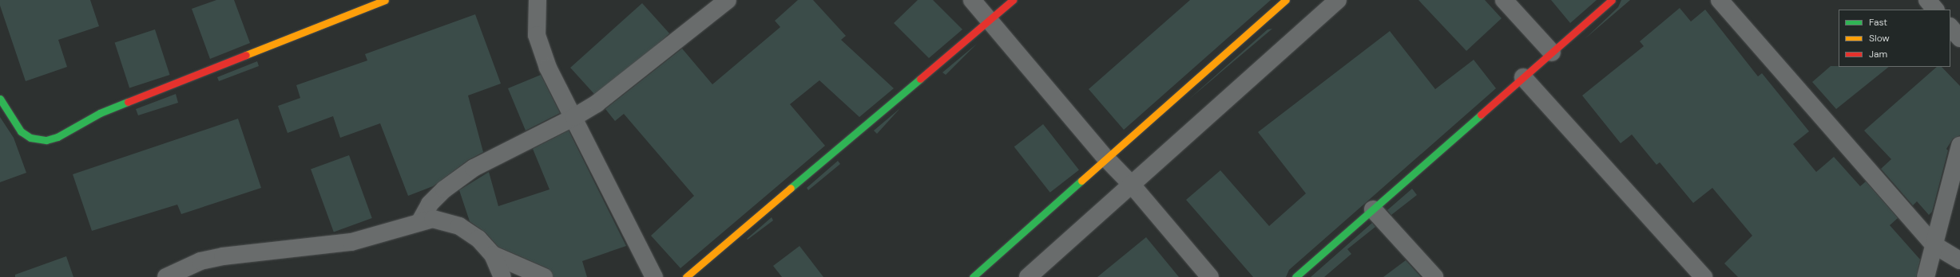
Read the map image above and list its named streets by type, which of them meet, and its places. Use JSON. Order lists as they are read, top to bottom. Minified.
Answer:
{"legend":["Fast","Slow","Jam"]}
